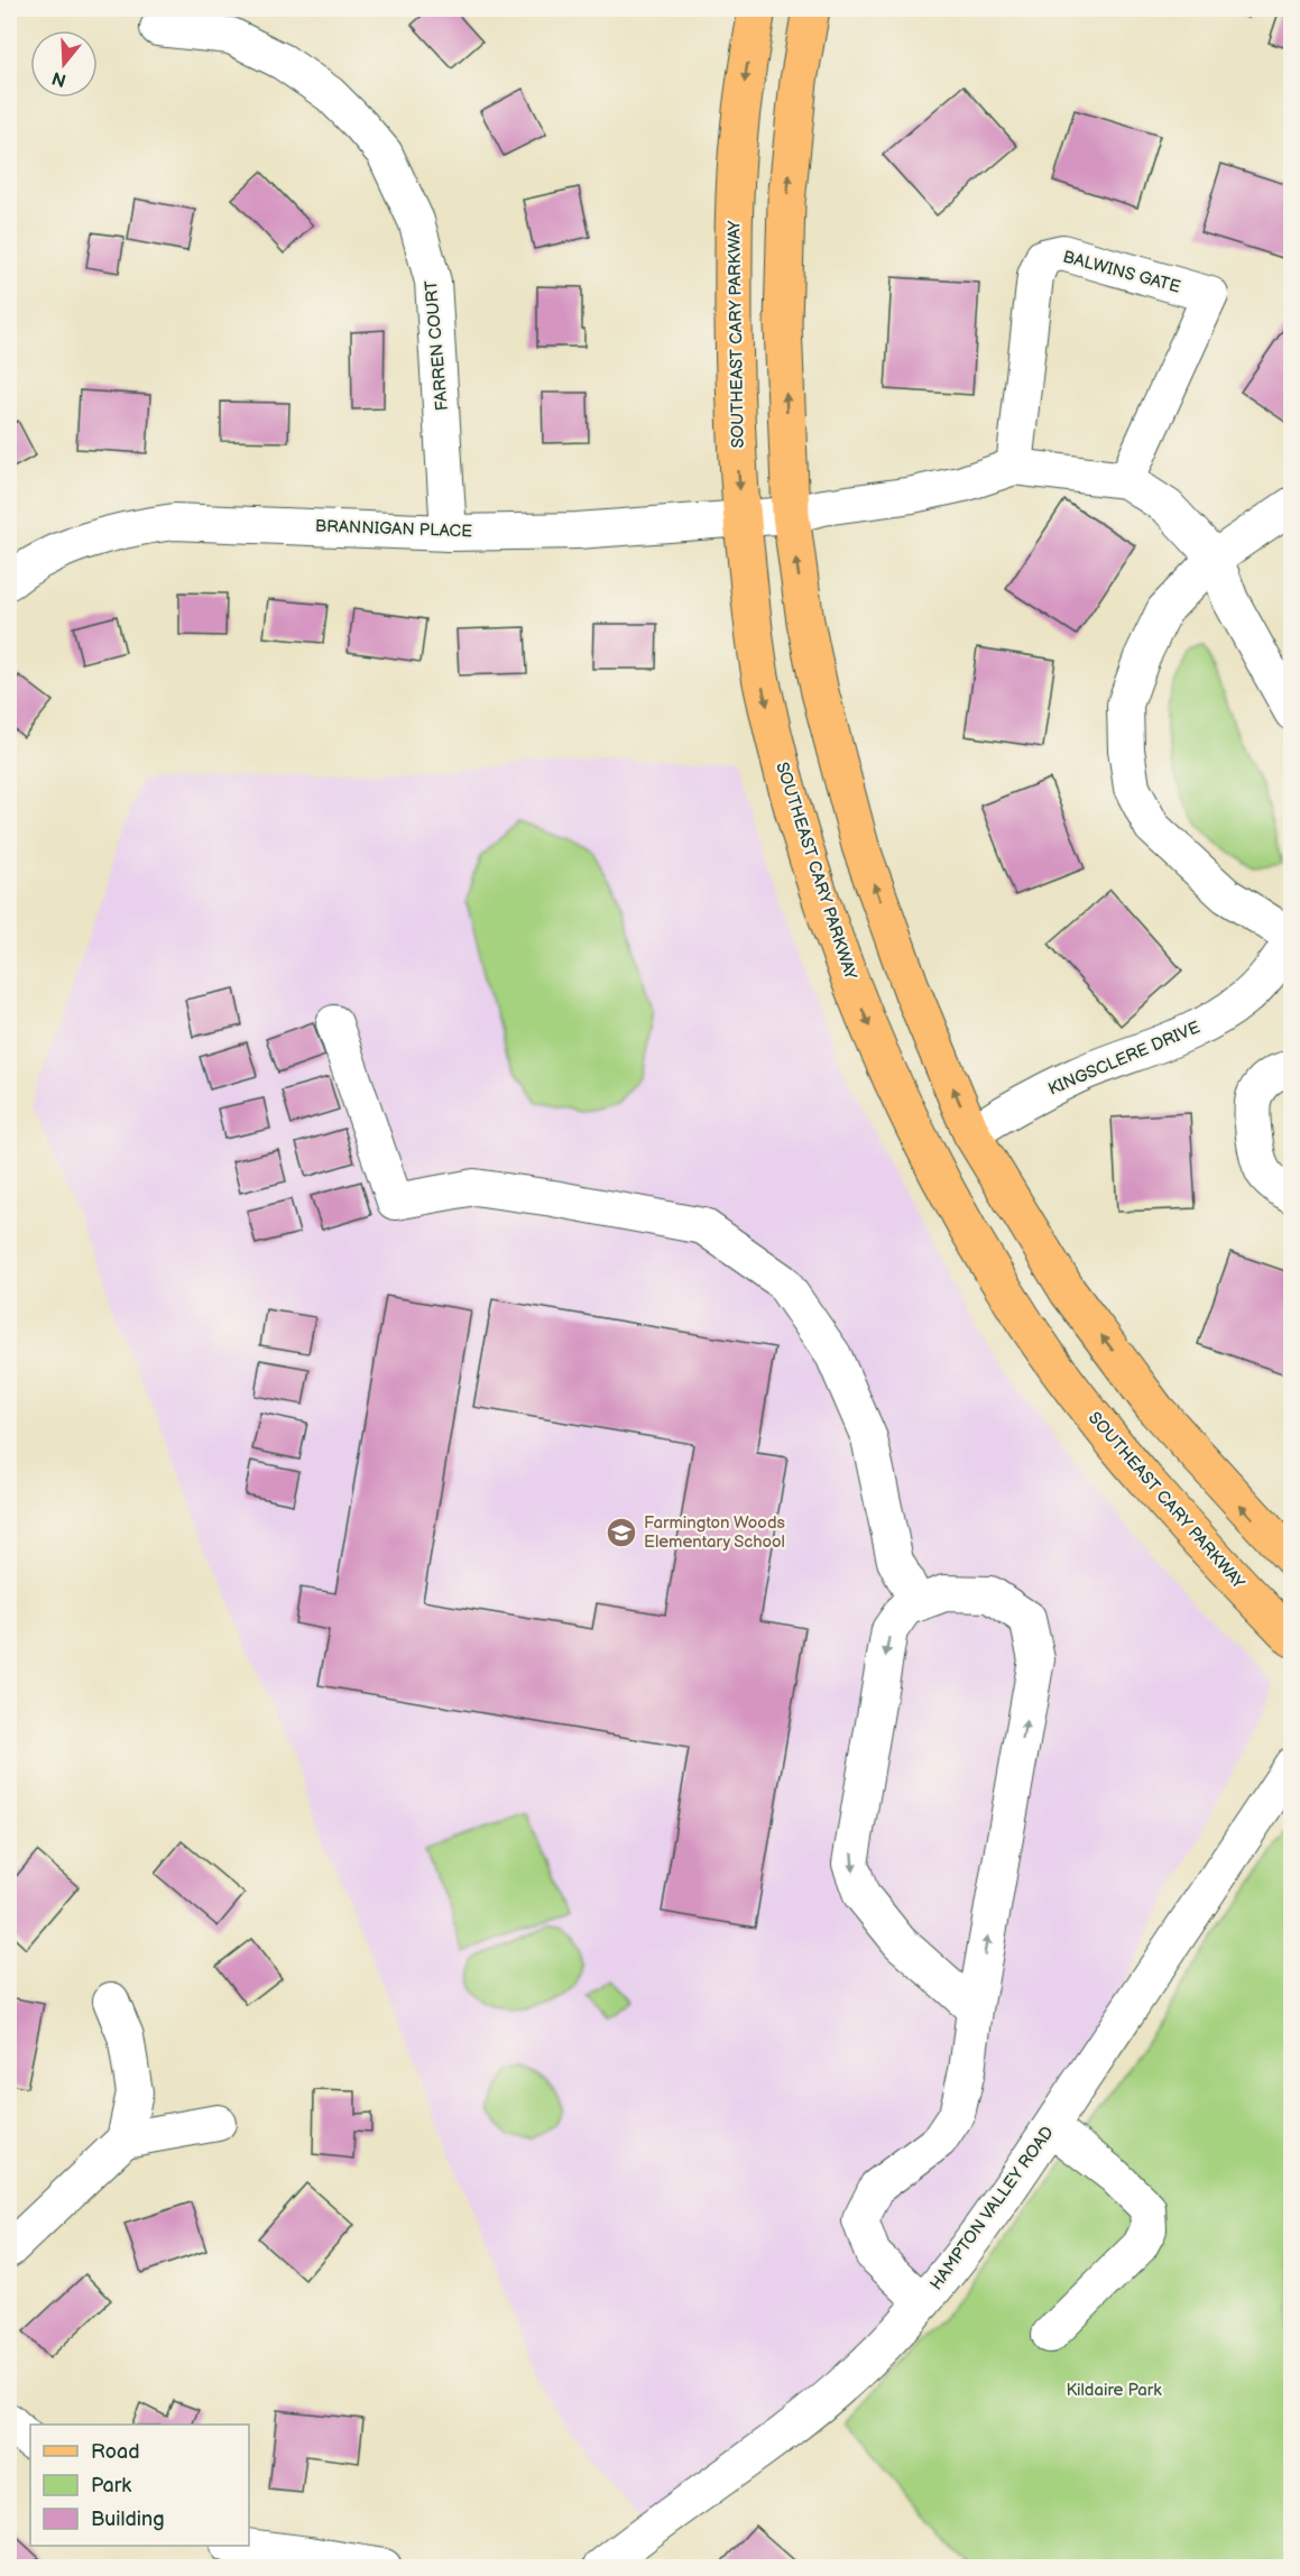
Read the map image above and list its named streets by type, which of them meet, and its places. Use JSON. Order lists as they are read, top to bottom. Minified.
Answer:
{"streets":{"main road":["SOUTHEAST CARY PARKWAY"],"street":["BALWINS GATE","FARREN COURT","BRANNIGAN PLACE","KINGSCLERE DRIVE","HAMPTON VALLEY ROAD"]},"crossings":[["SOUTHEAST CARY PARKWAY","BRANNIGAN PLACE"],["FARREN COURT","BRANNIGAN PLACE"]],"parks":["Kildaire Park"],"places":{"school or university":["Farmington Woods Elementary School"]},"legend":["Road","Park","Building"],"north":"bottom"}
